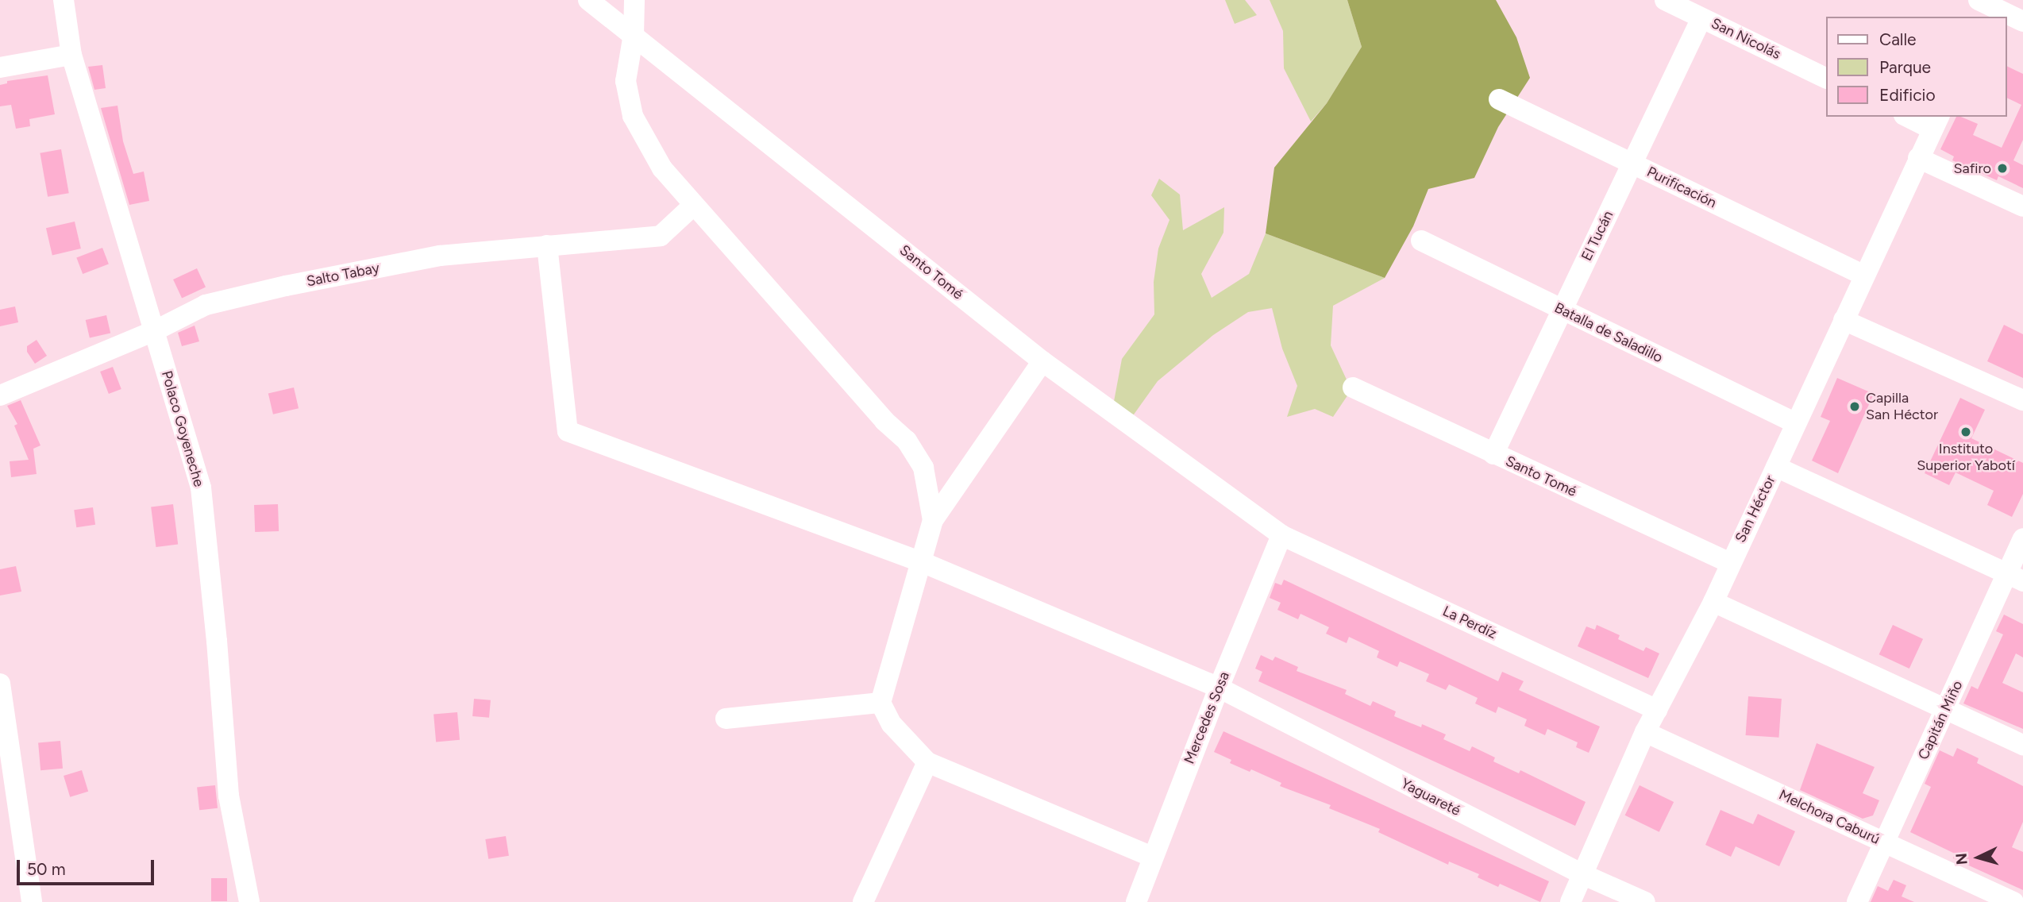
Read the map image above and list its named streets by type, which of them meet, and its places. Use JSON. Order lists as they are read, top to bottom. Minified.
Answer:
{"streets":{"street":["San Nicolás","Purificación","El Tucán","Santo Tomé","Salto Tabay","Batalla de Saladillo","Polaco Goyeneche","San Héctor","La Perdíz","Mercedes Sosa","Capitán Miño","Yaguareté","Melchora Caburú"]},"crossings":[["San Nicolás","El Tucán"],["Purificación","El Tucán"],["Purificación","San Héctor"],["El Tucán","Santo Tomé"],["El Tucán","Batalla de Saladillo"],["Santo Tomé","San Héctor"],["Santo Tomé","La Perdíz"],["Santo Tomé","Mercedes Sosa"],["Salto Tabay","Polaco Goyeneche"],["Salto Tabay","Yaguareté"],["Batalla de Saladillo","San Héctor"],["San Héctor","La Perdíz"],["San Héctor","Yaguareté"],["San Héctor","Melchora Caburú"],["La Perdíz","Mercedes Sosa"],["Mercedes Sosa","Yaguareté"],["Capitán Miño","Melchora Caburú"]],"places":["Safiro","Capilla San Héctor","Instituto Superior Yabotí"],"legend":["Calle","Parque","Edificio"],"scale_bar":"50 m","north":"left"}
